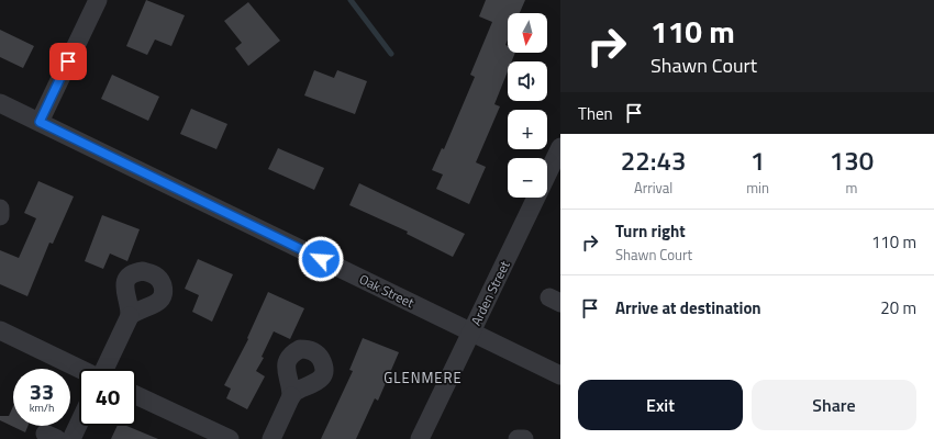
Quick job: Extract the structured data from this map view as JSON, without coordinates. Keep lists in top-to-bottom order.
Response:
{
  "streets": {
    "street": ["Oak Street", "Arden Street"]
  },
  "crossings": [
    ["Oak Street", "Arden Street"]
  ],
  "districts": ["GLENMERE"],
  "north": "bottom",
  "page": {
    "turn": ["110 m", "Shawn Court"],
    "map_buttons": ["+", "−"],
    "then": "Then",
    "eta": [
      "22:43",
      "Arrival",
      "1",
      "min",
      "130",
      "m"
    ],
    "list": [
      {
        "name": "Turn right",
        "note": "Shawn Court",
        "value": "110 m"
      },
      {
        "name": "Arrive at destination",
        "value": "20 m"
      }
    ],
    "speed": "33 km/h",
    "limit": "40",
    "buttons": ["Exit", "Share"]
  }
}
